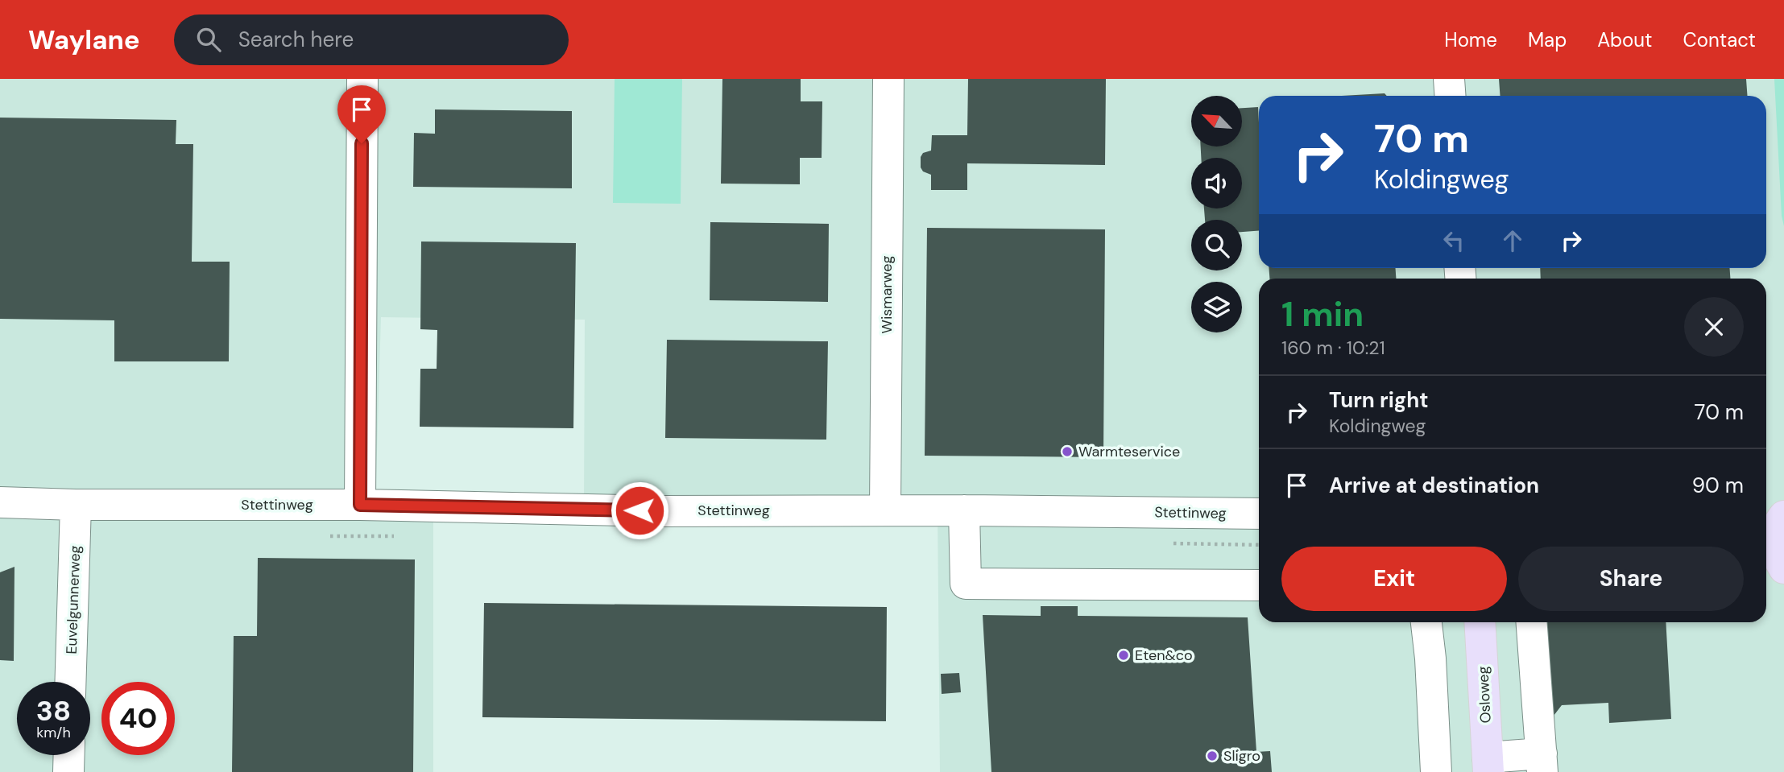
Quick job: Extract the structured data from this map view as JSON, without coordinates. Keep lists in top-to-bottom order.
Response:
{
  "streets": {
    "main road": ["Osloweg"],
    "street": ["Wismarweg", "Stettinweg", "Euvelgunnerweg"]
  },
  "crossings": [
    ["Wismarweg", "Stettinweg"],
    ["Stettinweg", "Euvelgunnerweg"]
  ],
  "places": ["Warmteservice", "Eten&co", "Sligro"],
  "north": "top left",
  "page": {
    "header": "Waylane",
    "search": "Search here",
    "nav": [
      "Home",
      "Map",
      "About",
      "Contact"
    ],
    "turn": ["70 m", "Koldingweg"],
    "heading": ["1 min", "160 m · 10:21"],
    "list": [
      {
        "name": "Turn right",
        "note": "Koldingweg",
        "value": "70 m"
      },
      {
        "name": "Arrive at destination",
        "value": "90 m"
      }
    ],
    "buttons": ["Exit", "Share"],
    "speed": "38 km/h",
    "limit": "40"
  }
}
